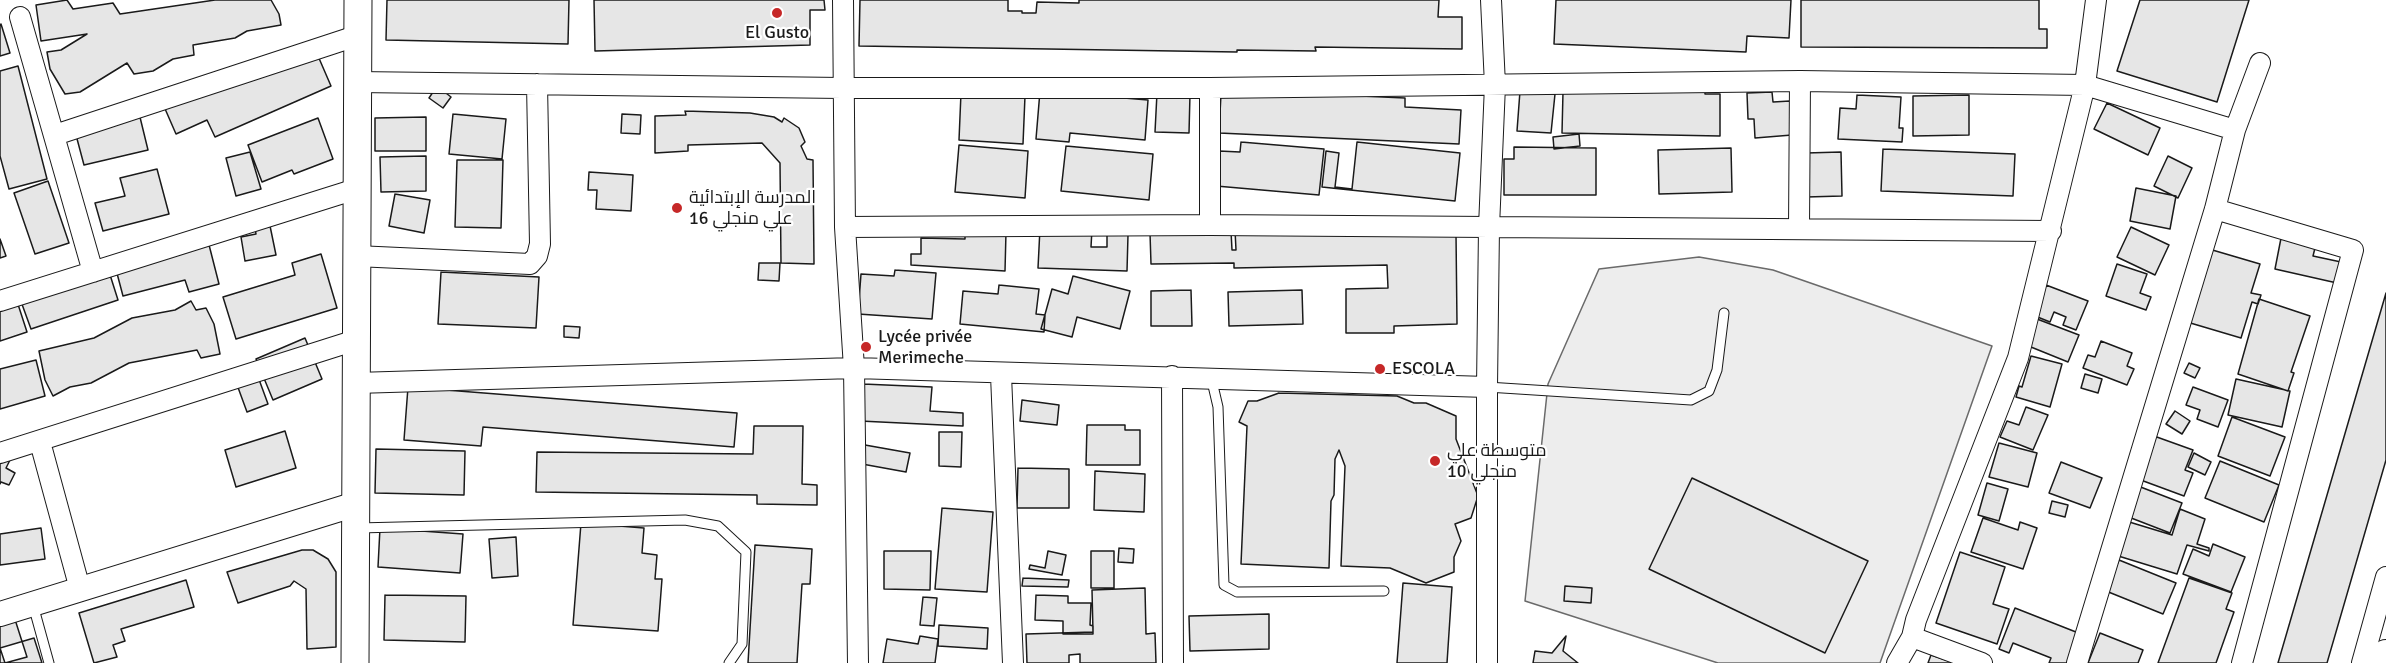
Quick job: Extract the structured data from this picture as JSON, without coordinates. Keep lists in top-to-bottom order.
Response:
{
  "places": [
    "El Gusto",
    "المدرسة الإبتدائية علي منجلي 16",
    "Lycée privée Merimeche",
    "ESCOLA",
    "متوسطة علي منجلي 10"
  ]
}
